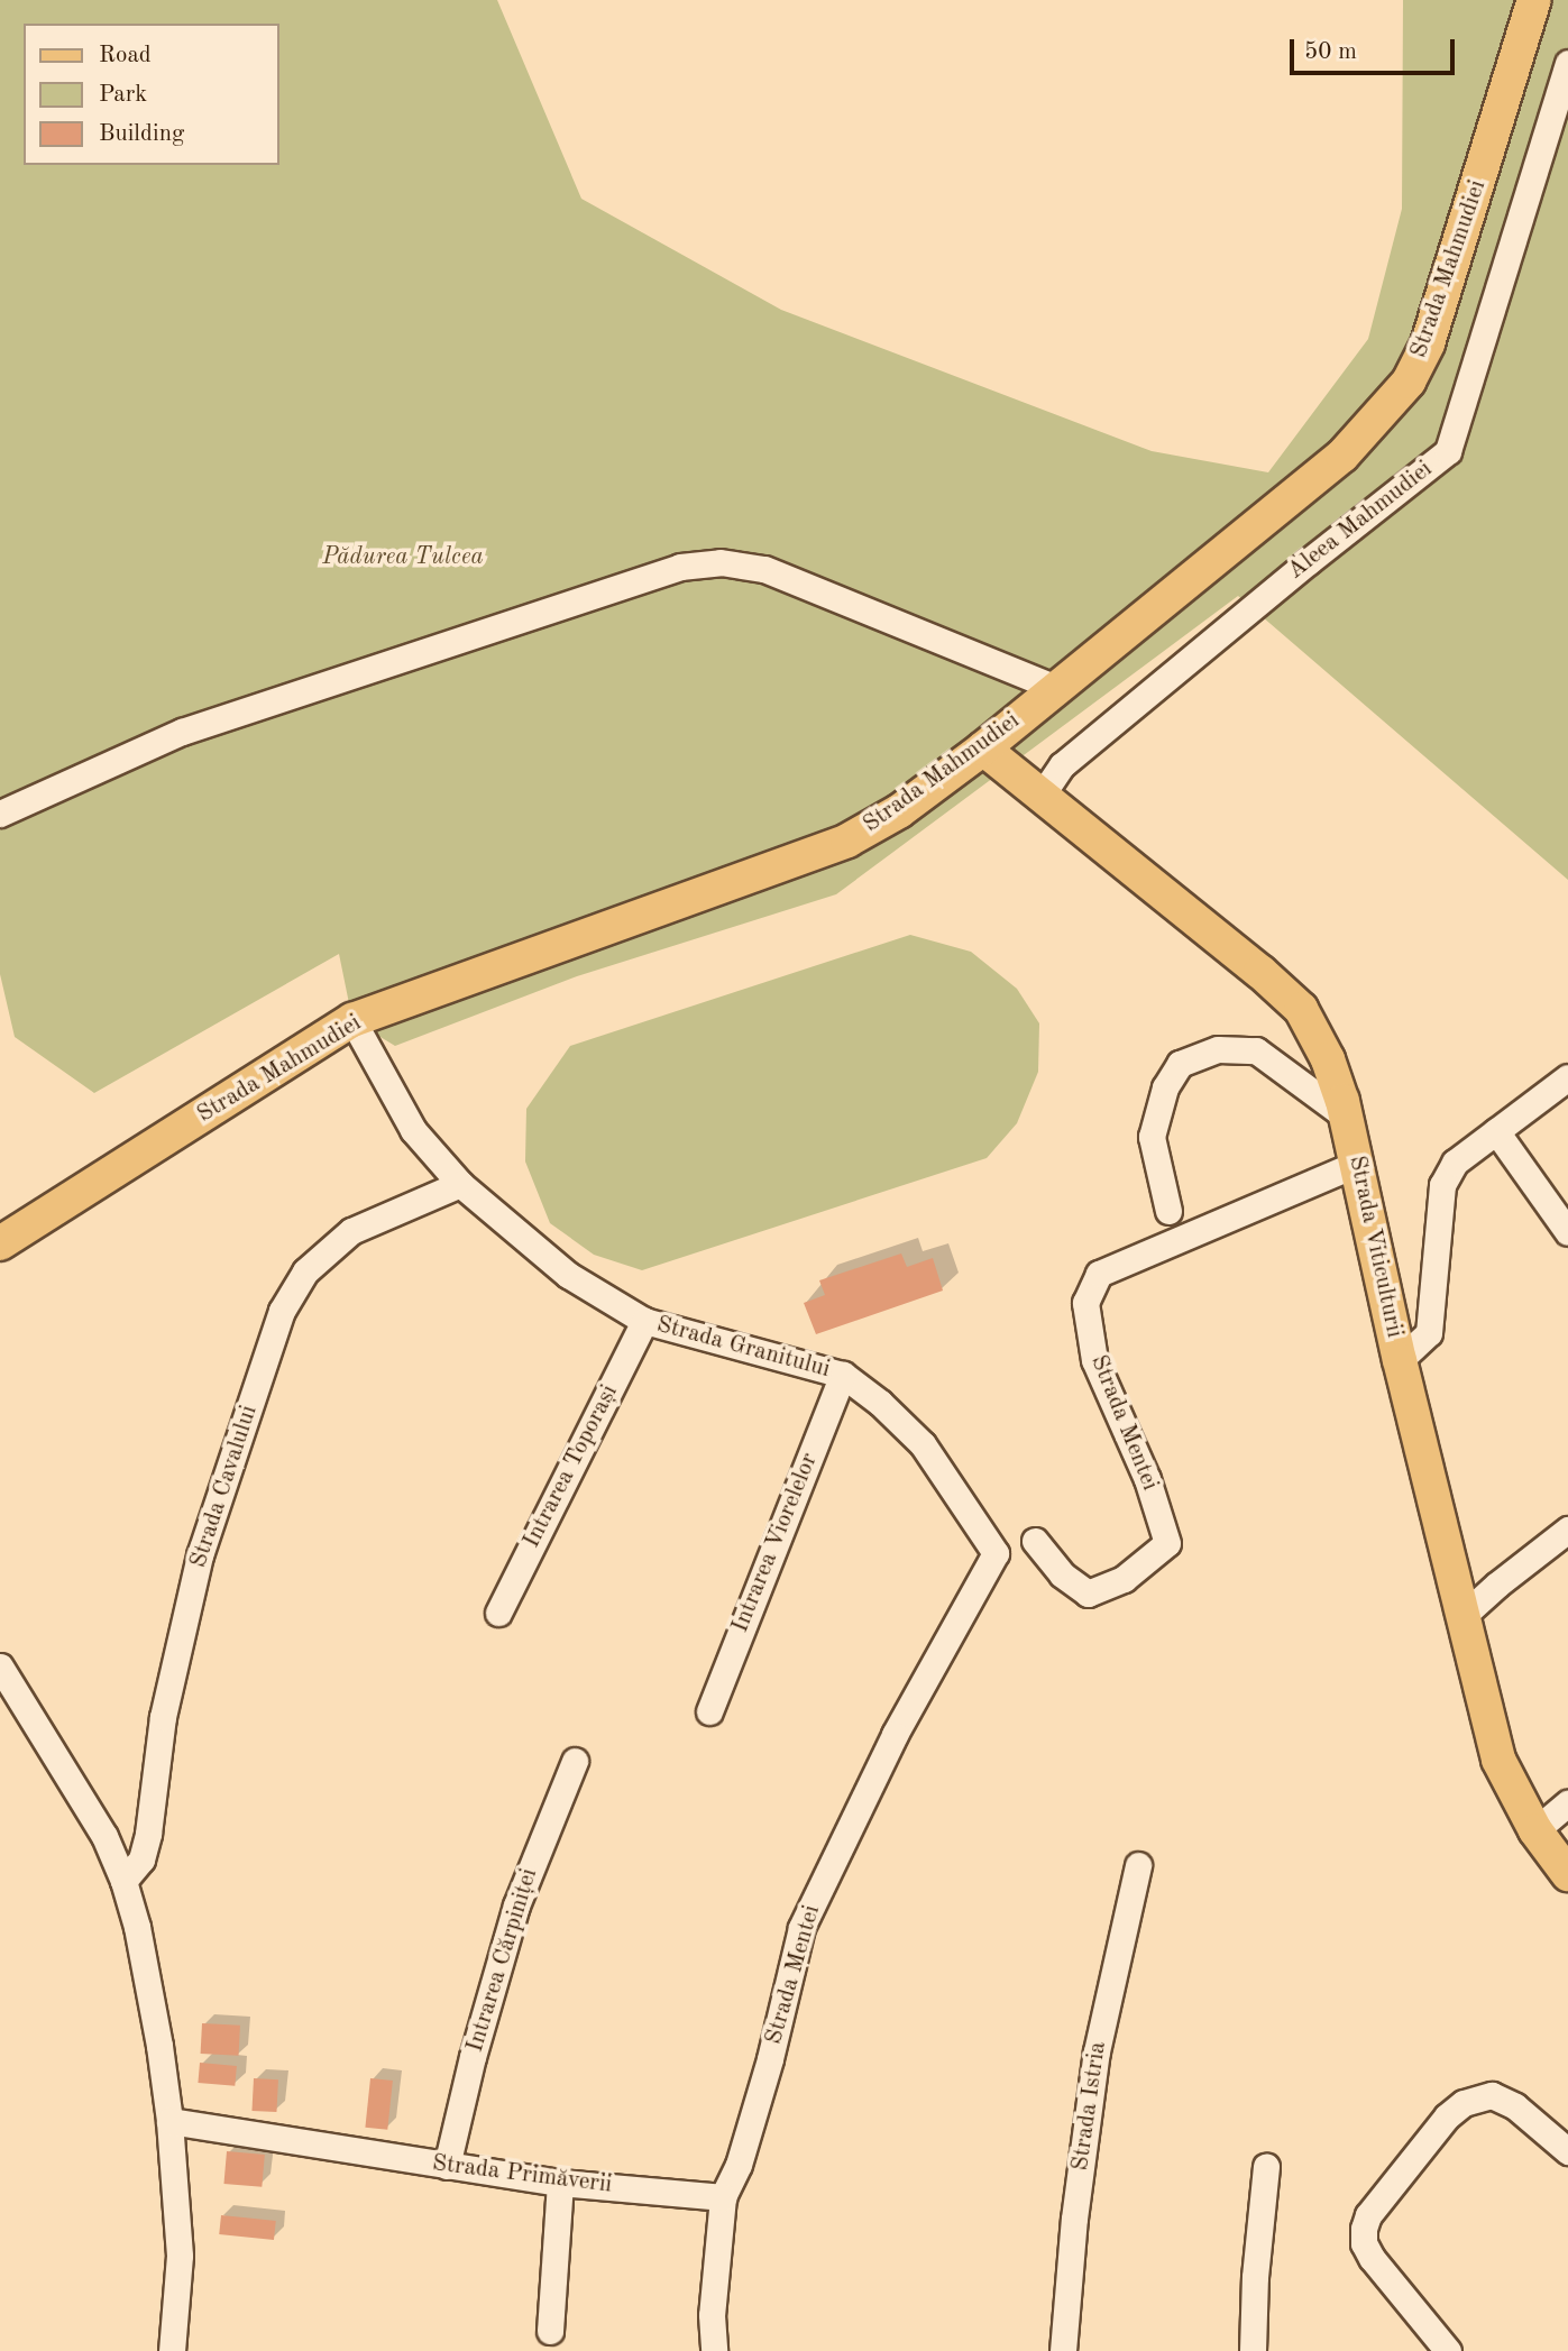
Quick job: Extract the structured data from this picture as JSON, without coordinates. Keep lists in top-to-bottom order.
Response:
{
  "streets": {
    "main road": ["Strada Mahmudiei", "Strada Viticulturii"],
    "street": [
      "Aleea Mahmudiei",
      "Strada Granitului",
      "Strada Mentei",
      "Intrarea Toporași",
      "Strada Cavalului",
      "Intrarea Viorelelor",
      "Intrarea Cărpiniței",
      "Strada Istria",
      "Strada Primăverii"
    ]
  },
  "crossings": [
    ["Strada Mahmudiei", "Strada Viticulturii"],
    ["Strada Mahmudiei", "Strada Granitului"],
    ["Aleea Mahmudiei", "Strada Viticulturii"],
    ["Strada Viticulturii", "Strada Mentei"],
    ["Strada Granitului", "Strada Mentei"],
    ["Strada Granitului", "Intrarea Toporași"],
    ["Strada Granitului", "Strada Cavalului"],
    ["Strada Granitului", "Intrarea Viorelelor"],
    ["Strada Mentei", "Strada Primăverii"],
    ["Intrarea Cărpiniței", "Strada Primăverii"]
  ],
  "parks": ["Pădurea Tulcea"],
  "legend": ["Road", "Park", "Building"],
  "scale_bar": "50 m"
}
